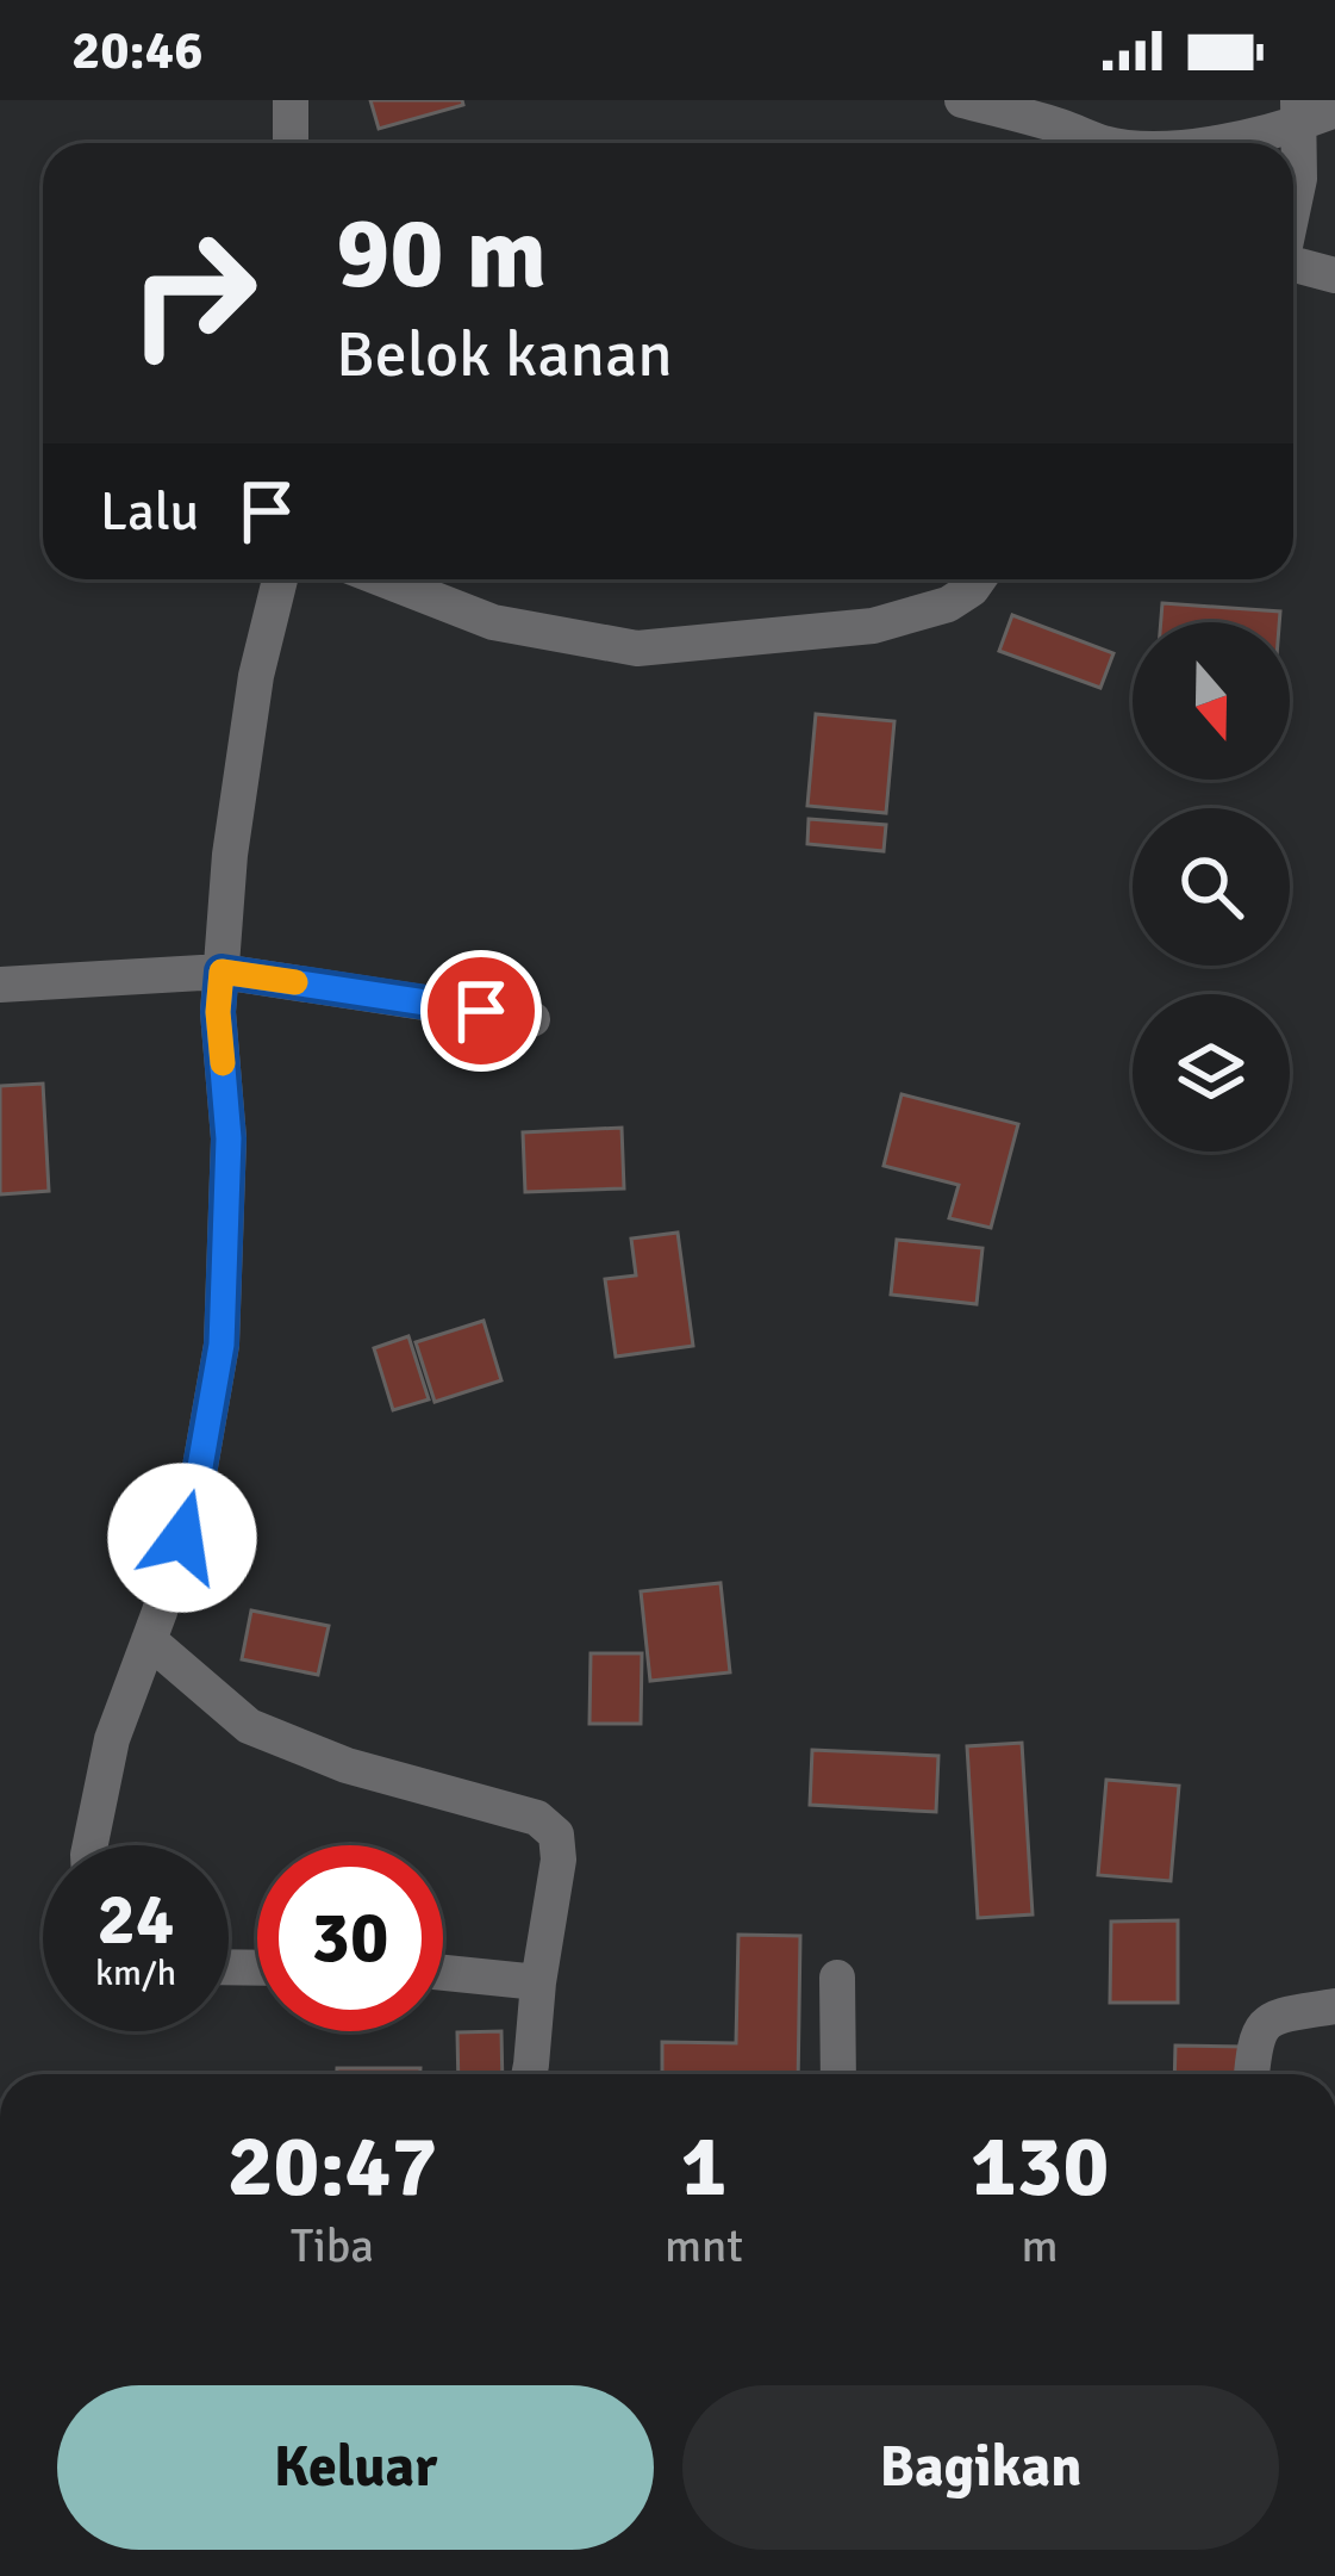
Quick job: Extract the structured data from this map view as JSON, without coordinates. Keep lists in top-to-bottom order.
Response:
{
  "north": "bottom",
  "page": {
    "status": "20:46",
    "turn": ["90 m", "Belok kanan"],
    "then": "Lalu",
    "speed": "24 km/h",
    "limit": "30",
    "eta": [
      "20:47",
      "Tiba",
      "1",
      "mnt",
      "130",
      "m"
    ],
    "buttons": ["Keluar", "Bagikan"]
  }
}
